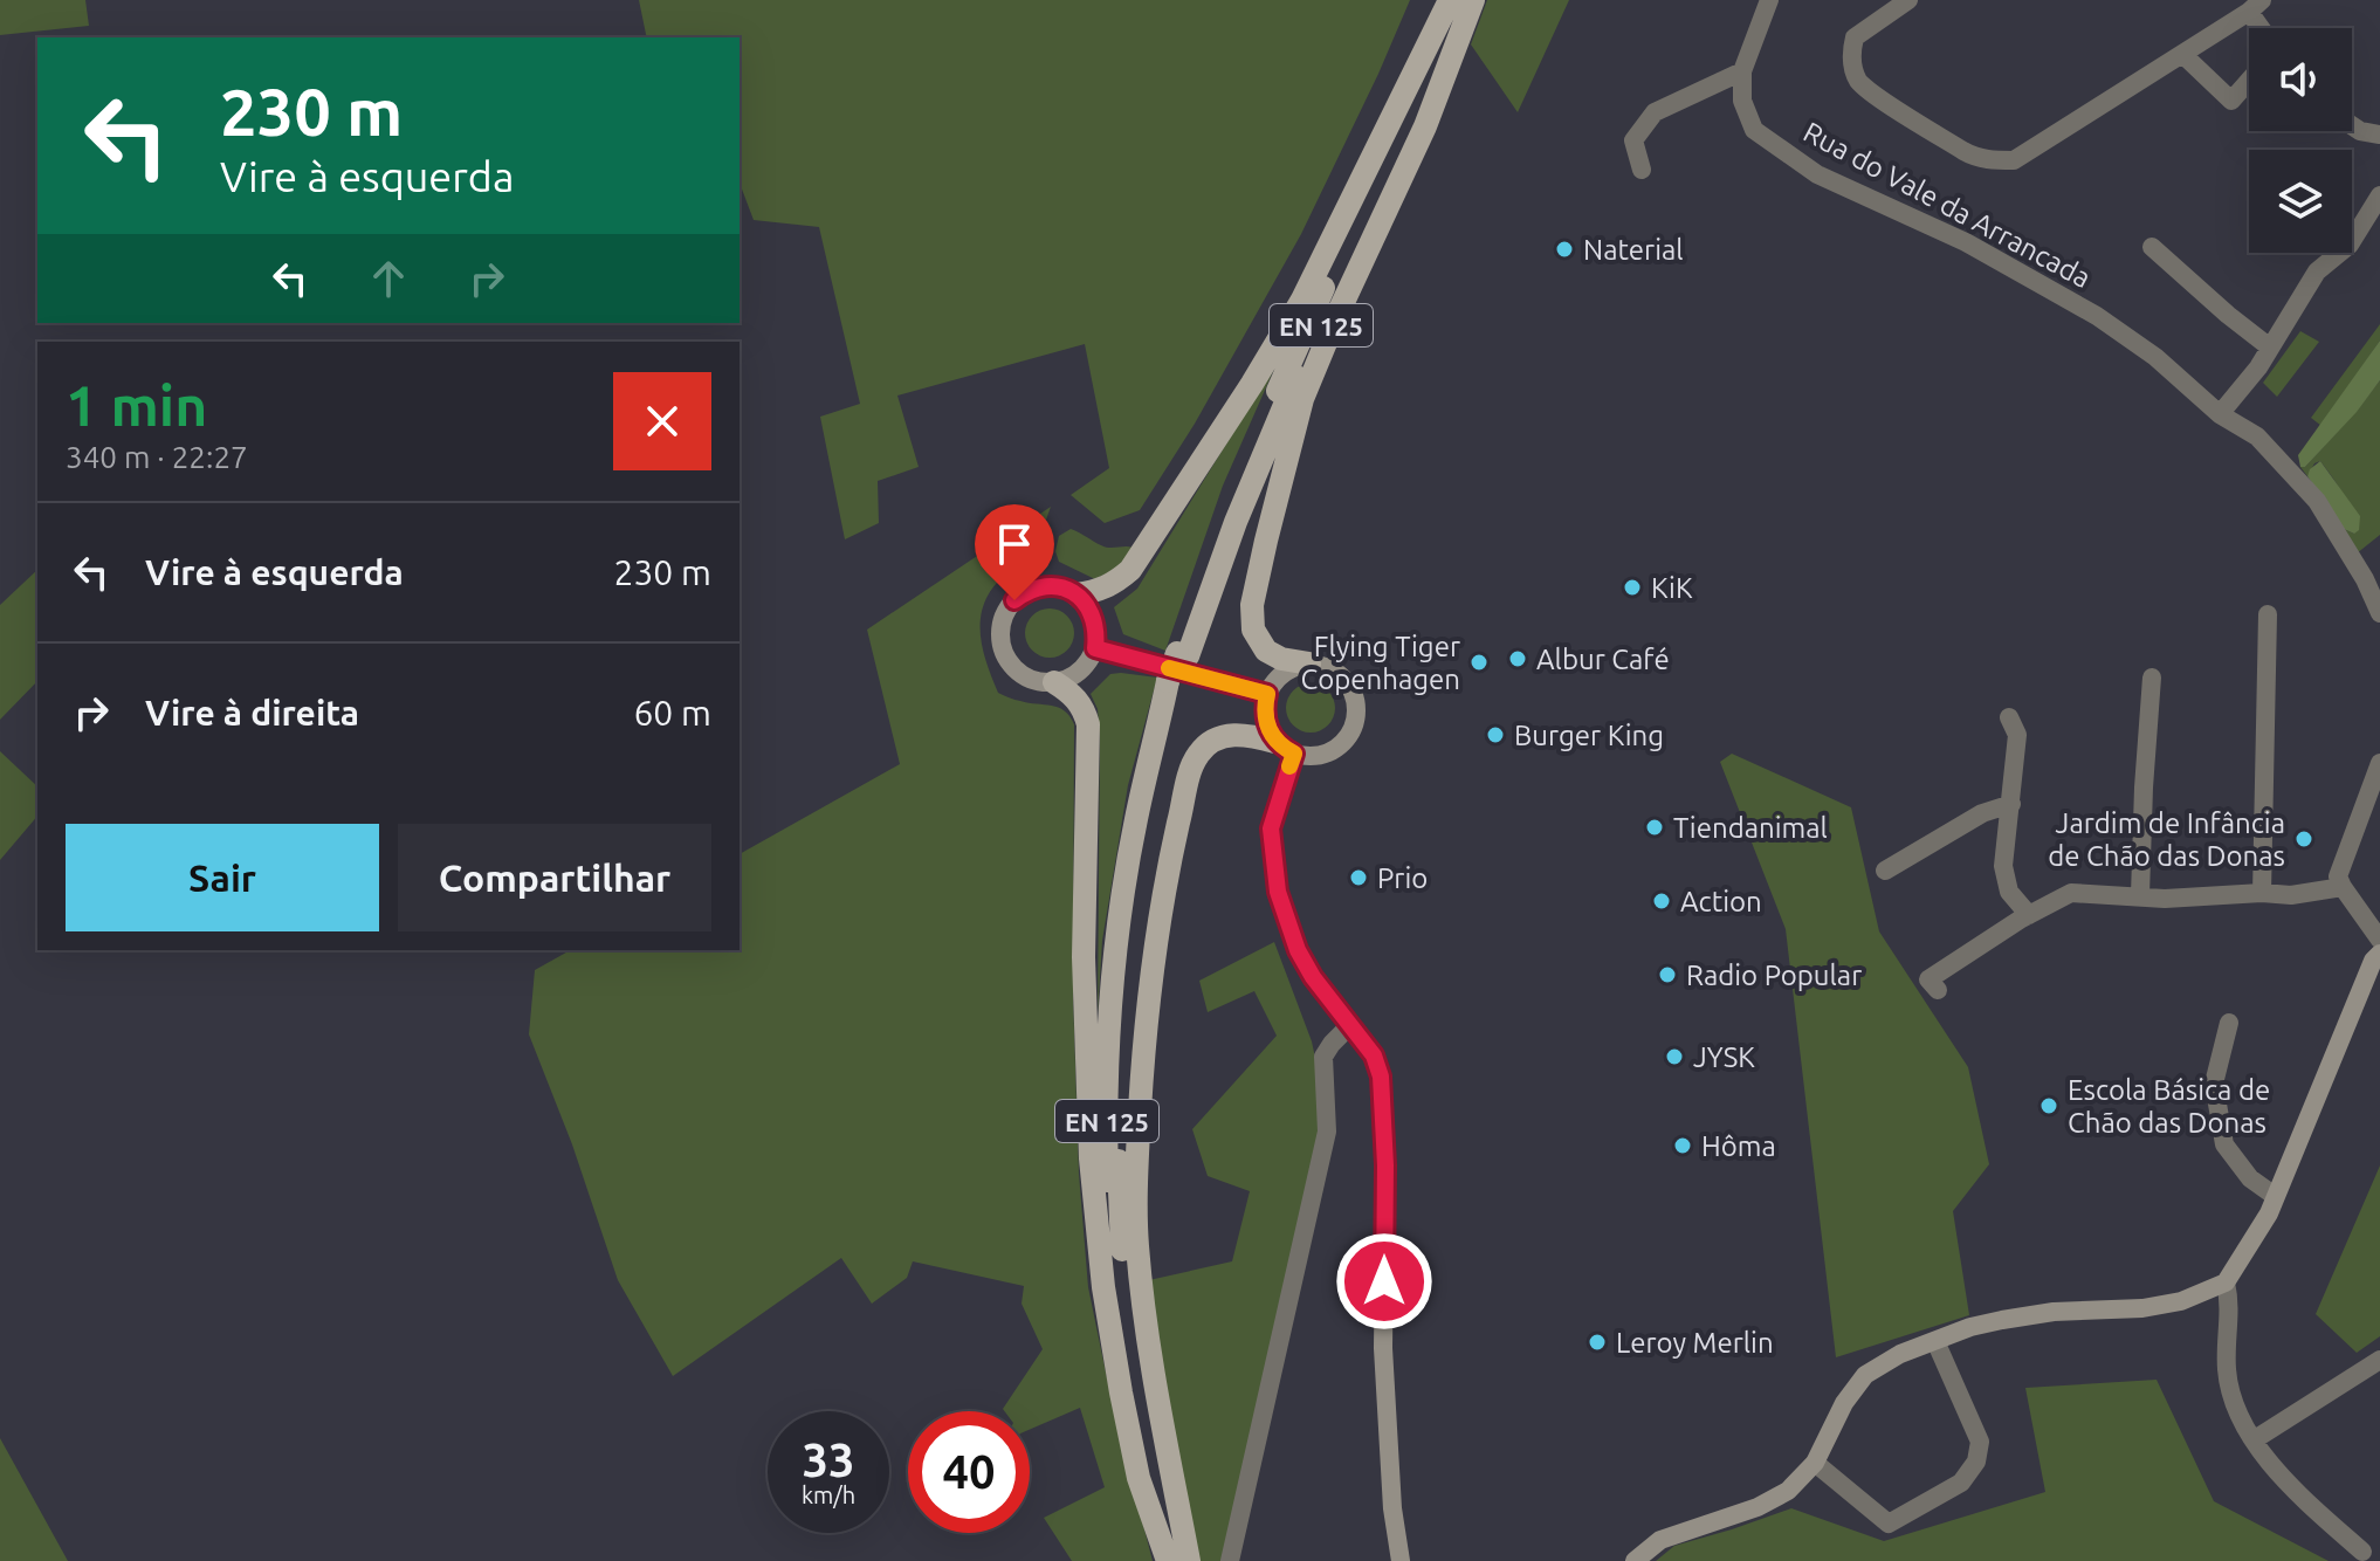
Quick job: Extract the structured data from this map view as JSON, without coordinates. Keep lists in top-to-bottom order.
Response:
{
  "streets": {
    "main road": ["EN 125"],
    "street": ["Rua do Vale da Arrancada"]
  },
  "places": [
    "Naterial",
    "KiK",
    "Albur Café",
    "Flying Tiger Copenhagen",
    "Burger King",
    "Tiendanimal",
    "Jardim de Infância de Chão das Donas",
    "Prio",
    "Action",
    "Radio Popular",
    "JYSK",
    "Escola Básica de Chão das Donas",
    "Hôma",
    "Leroy Merlin"
  ],
  "page": {
    "turn": ["230 m", "Vire à esquerda"],
    "heading": ["1 min", "340 m · 22:27"],
    "list": [
      {
        "name": "Vire à esquerda",
        "value": "230 m"
      },
      {
        "name": "Vire à direita",
        "value": "60 m"
      }
    ],
    "buttons": ["Sair", "Compartilhar"],
    "speed": "33 km/h",
    "limit": "40"
  }
}
